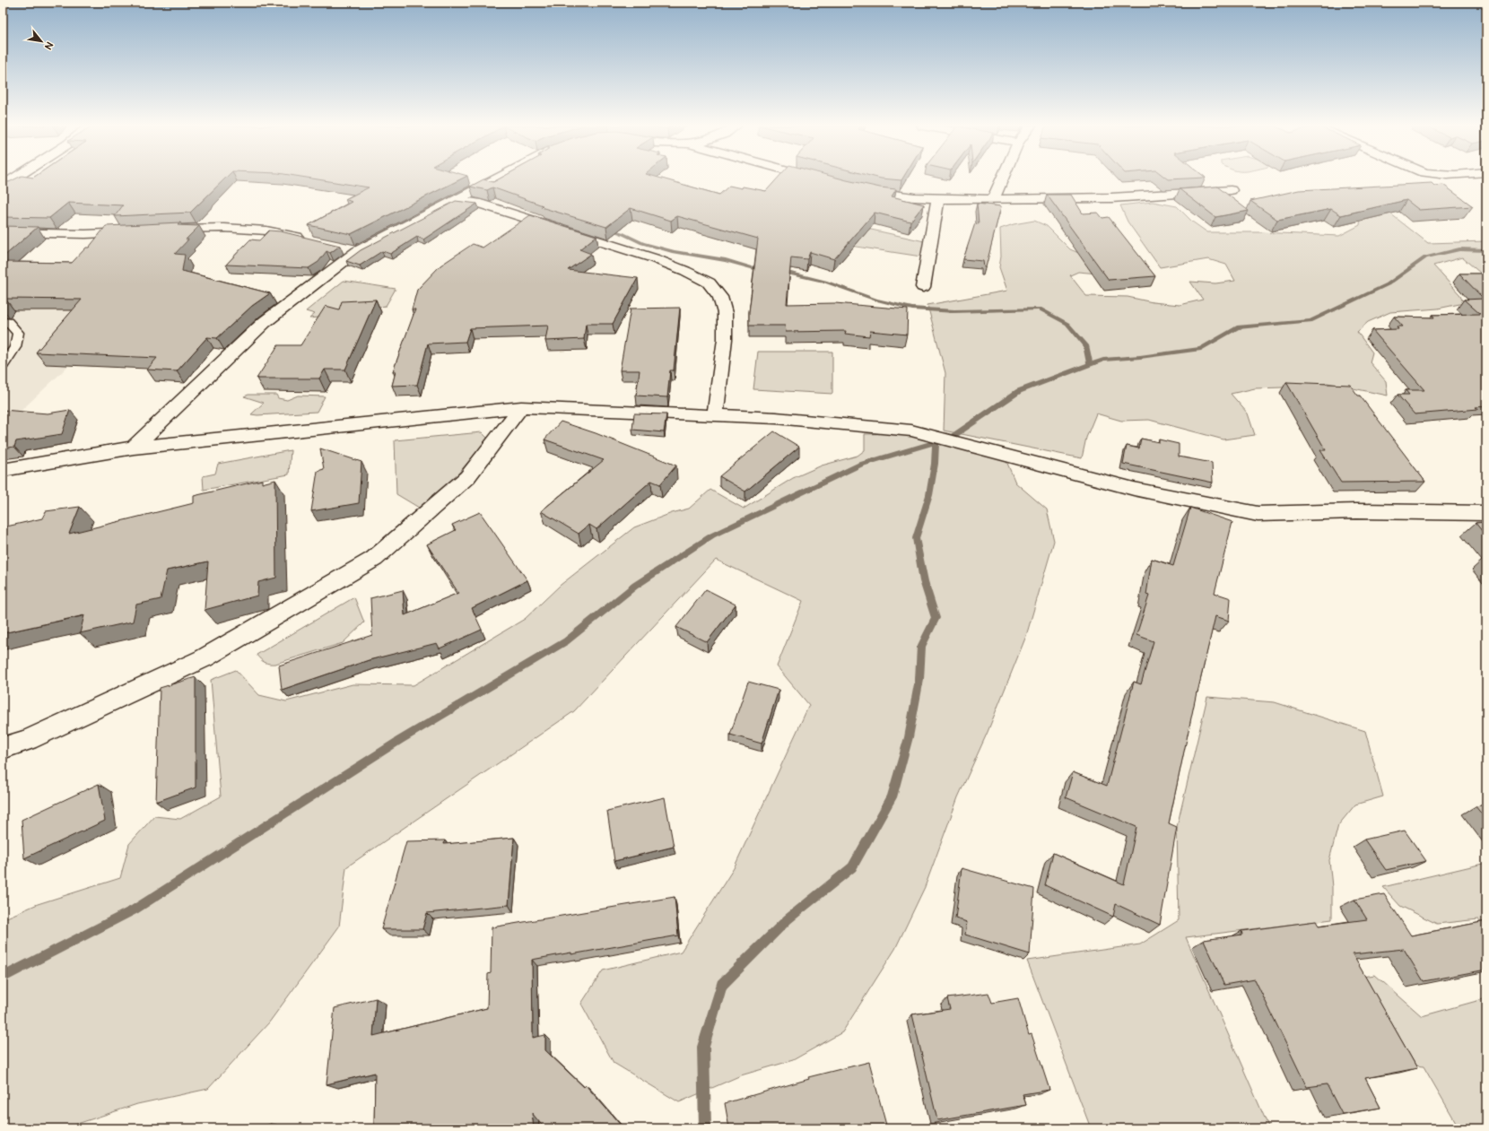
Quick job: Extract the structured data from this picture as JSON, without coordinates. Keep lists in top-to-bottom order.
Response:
{
  "north": "bottom right"
}
